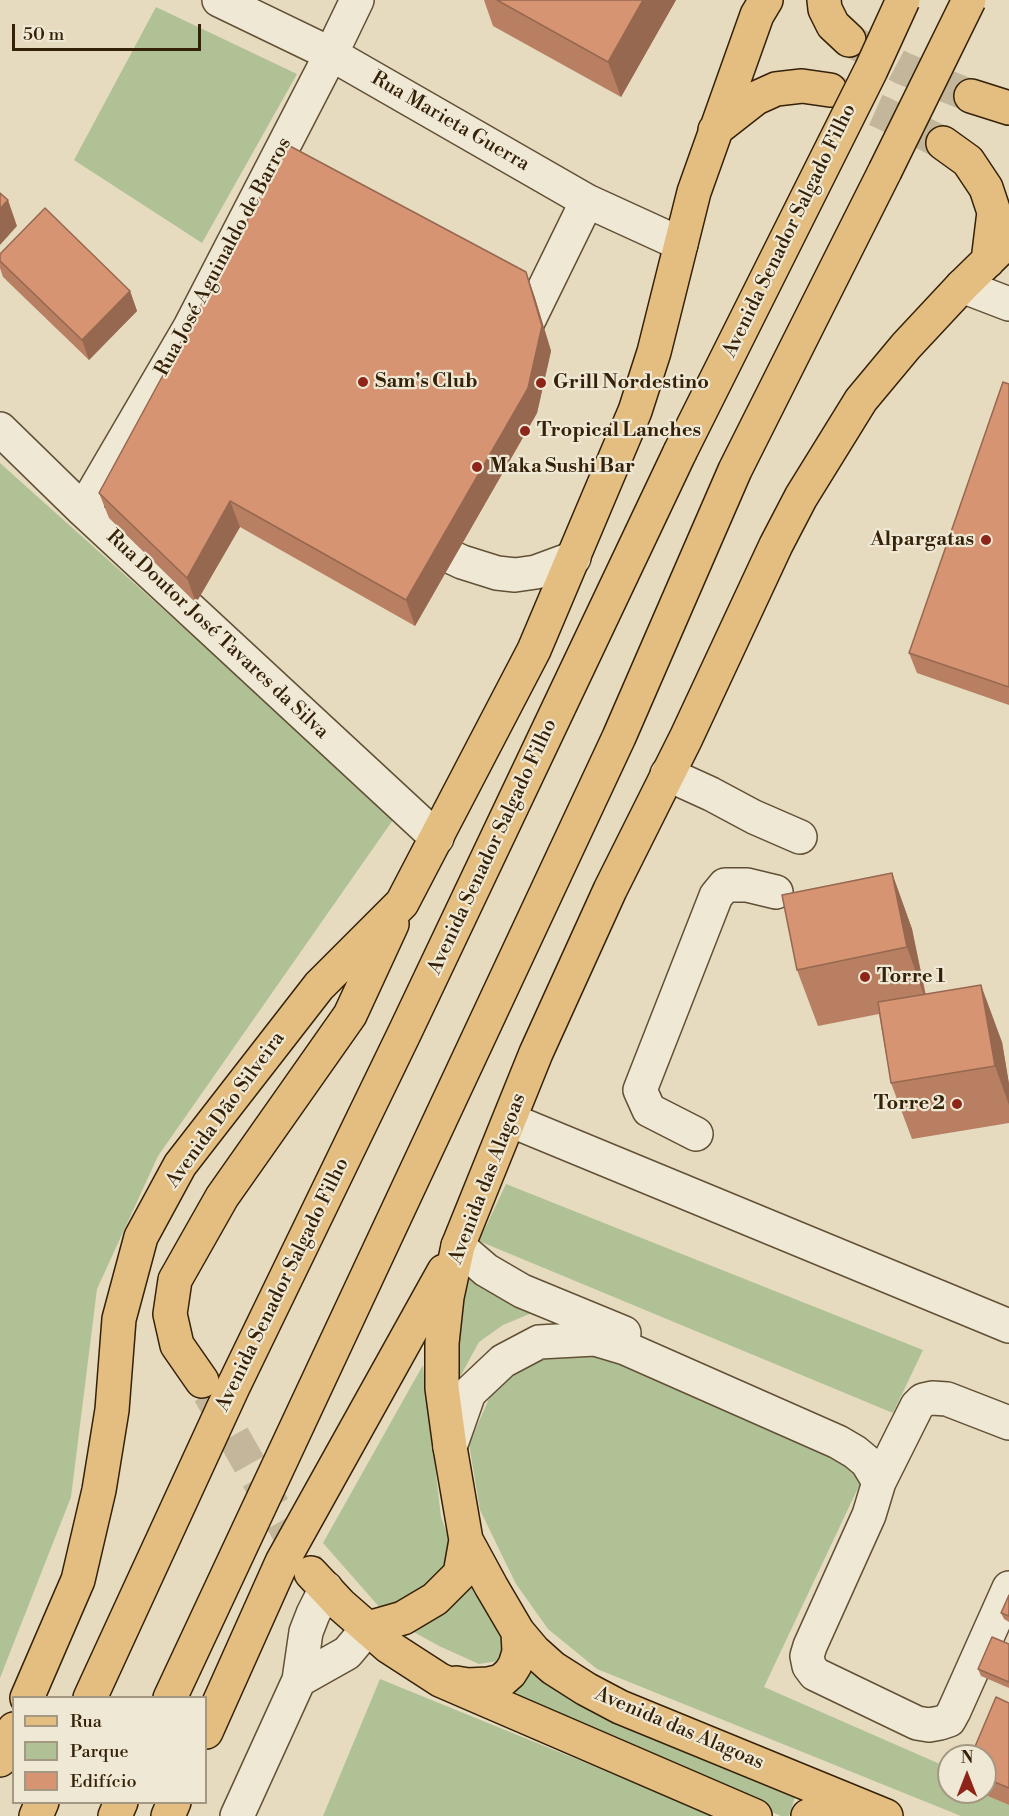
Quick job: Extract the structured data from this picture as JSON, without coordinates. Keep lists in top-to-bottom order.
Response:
{
  "streets": {
    "main road": ["Avenida Senador Salgado Filho", "Avenida Dão Silveira", "Avenida das Alagoas"],
    "street": ["Rua Marieta Guerra", "Rua José Aguinaldo de Barros", "Rua Doutor José Tavares da Silva"]
  },
  "crossings": [
    ["Rua Marieta Guerra", "Rua José Aguinaldo de Barros"],
    ["Rua José Aguinaldo de Barros", "Rua Doutor José Tavares da Silva"],
    ["Rua Doutor José Tavares da Silva", "Avenida Dão Silveira"]
  ],
  "places": [
    "Sam's Club",
    "Grill Nordestino",
    "Tropical Lanches",
    "Maka Sushi Bar",
    "Alpargatas",
    "Torre 1",
    "Torre 2"
  ],
  "legend": ["Rua", "Parque", "Edifício"],
  "scale_bar": "50 m",
  "north": "top"
}
